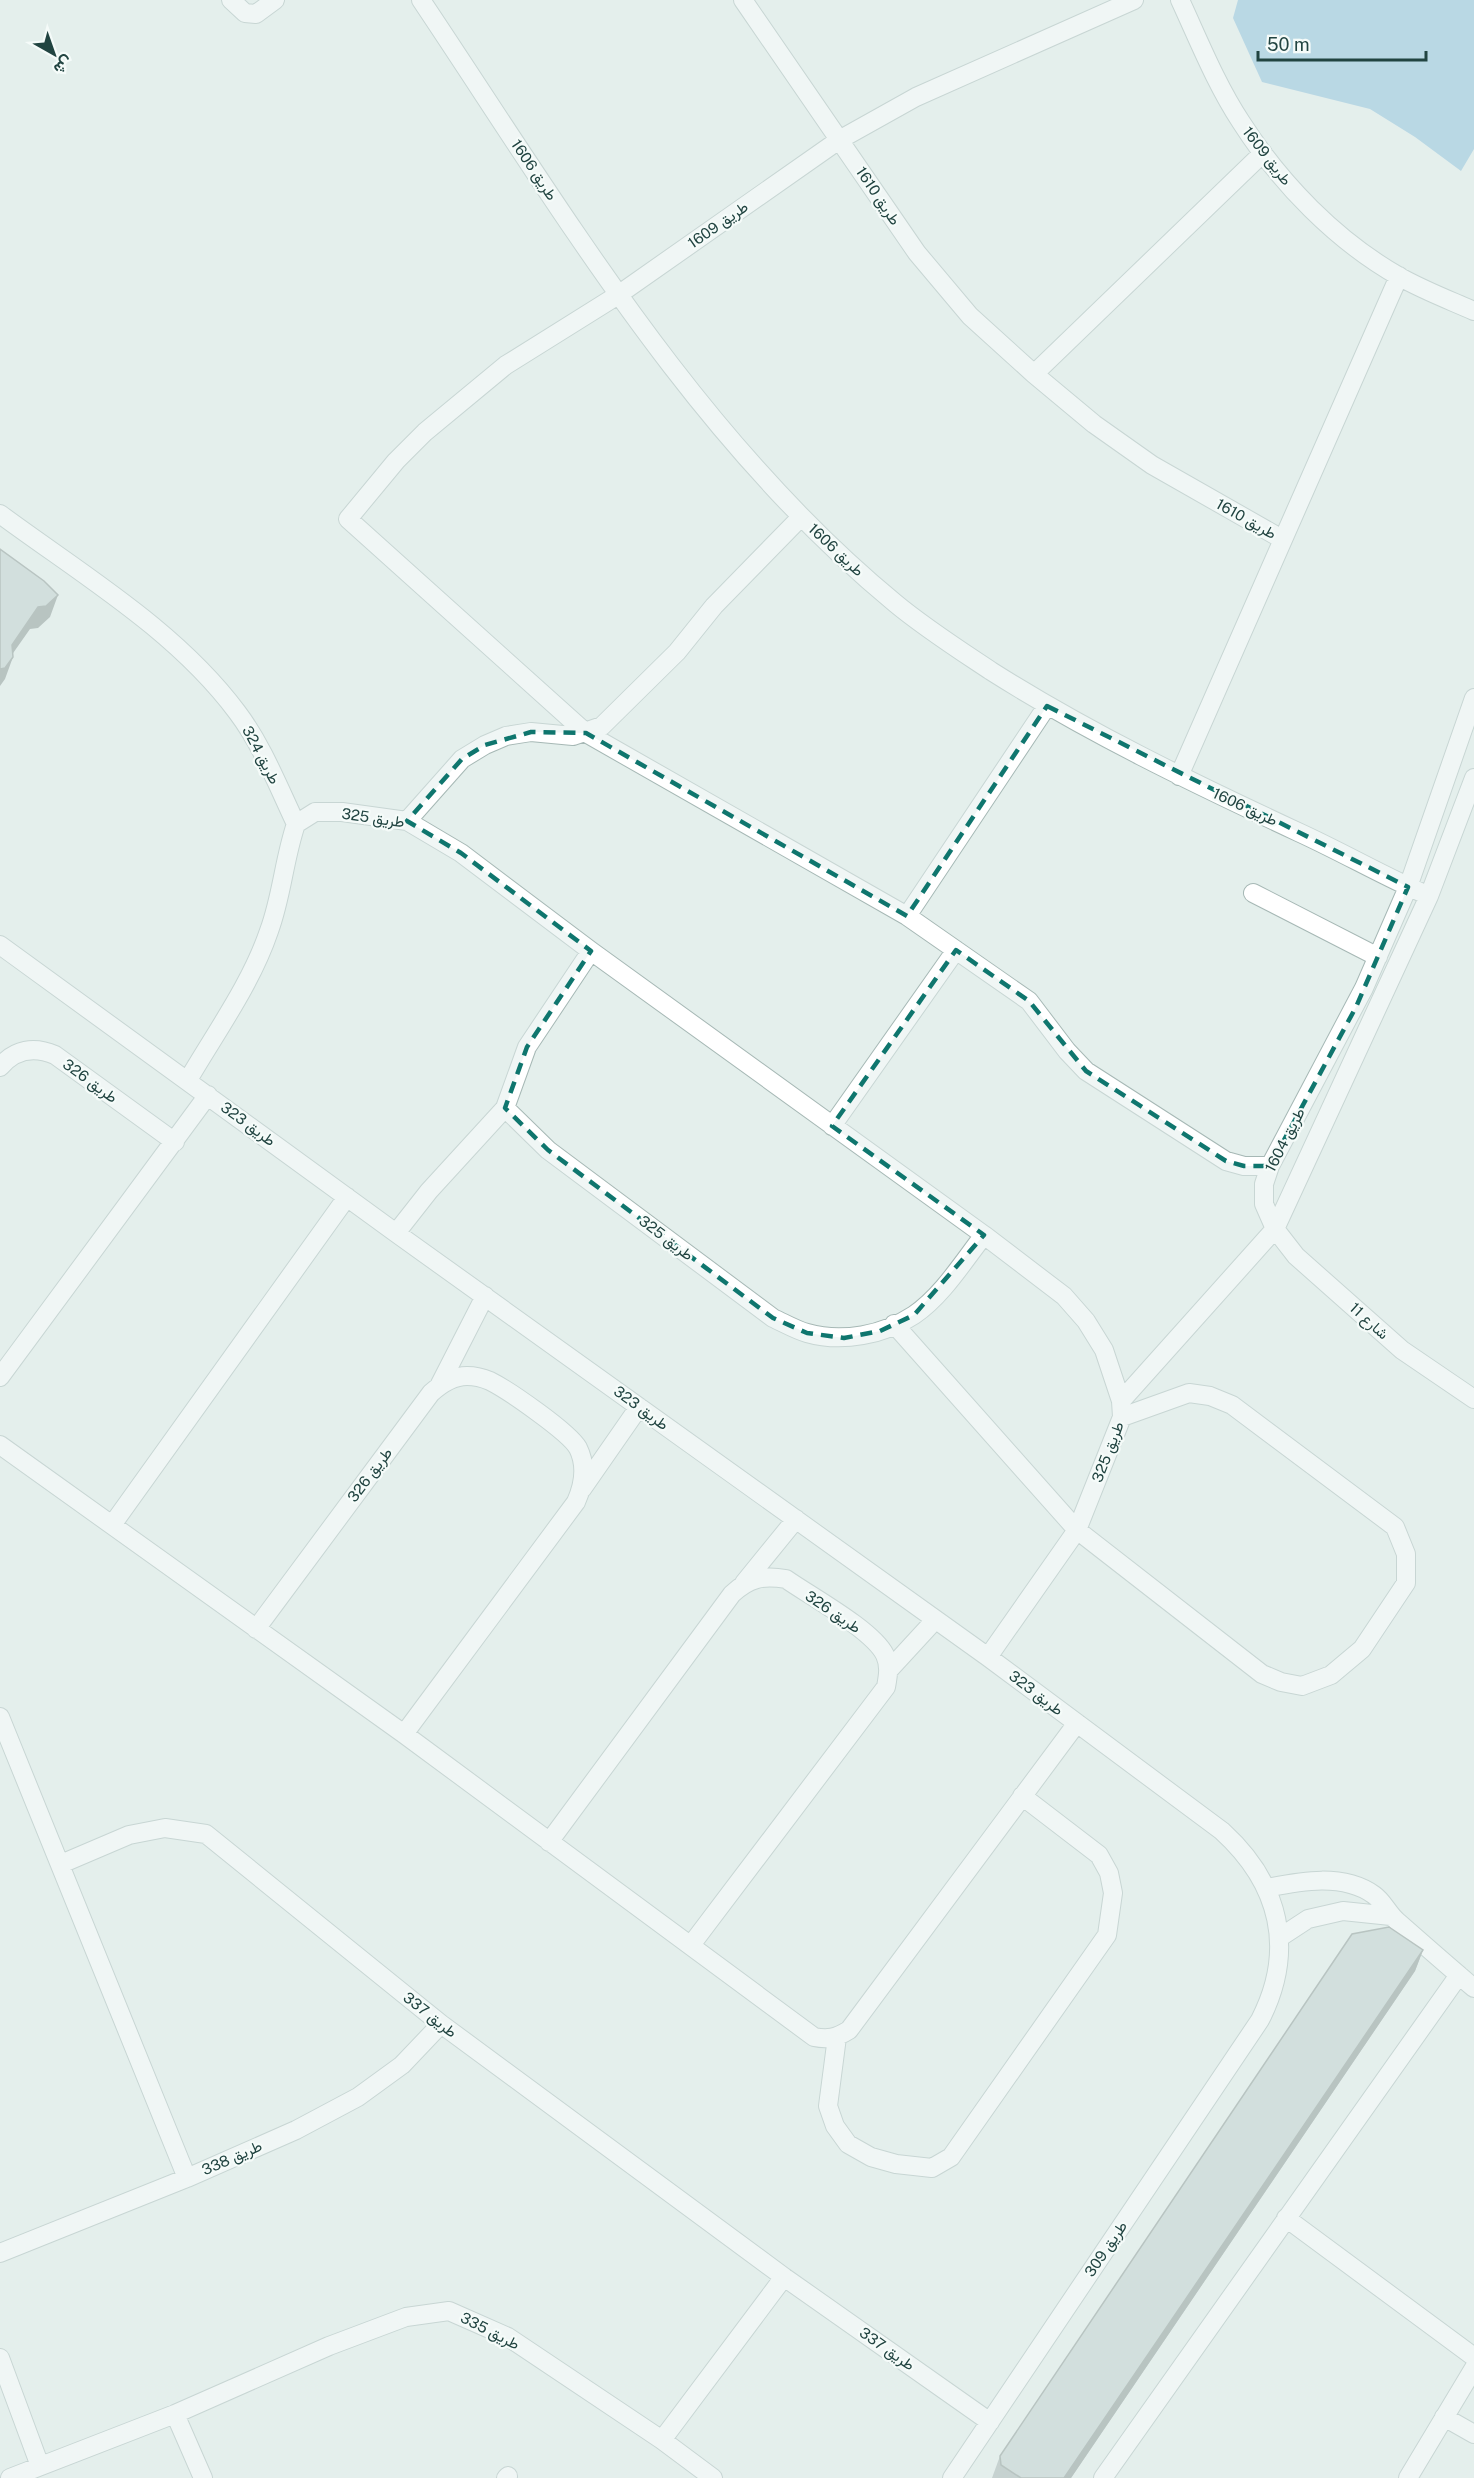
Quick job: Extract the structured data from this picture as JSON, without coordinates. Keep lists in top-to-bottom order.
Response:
{
  "streets": {
    "street": [
      "طريق 1609",
      "طريق 1606",
      "طريق 1610",
      "طريق 324",
      "طريق 325",
      "طريق 326",
      "طريق 323",
      "طريق 1604",
      "شارع 11",
      "طريق 337",
      "طريق 338",
      "طريق 309",
      "طريق 335"
    ]
  },
  "crossings": [
    ["طريق 1609", "طريق 1606"],
    ["طريق 1609", "طريق 1610"],
    ["طريق 1606", "طريق 1610"],
    ["طريق 1606", "طريق 1604"],
    ["طريق 324", "طريق 325"],
    ["طريق 325", "طريق 323"],
    ["طريق 326", "طريق 323"],
    ["طريق 323", "طريق 309"],
    ["طريق 1604", "شارع 11"],
    ["طريق 337", "طريق 338"],
    ["طريق 337", "طريق 309"]
  ],
  "scale_bar": "50 m",
  "north": "bottom right"
}
